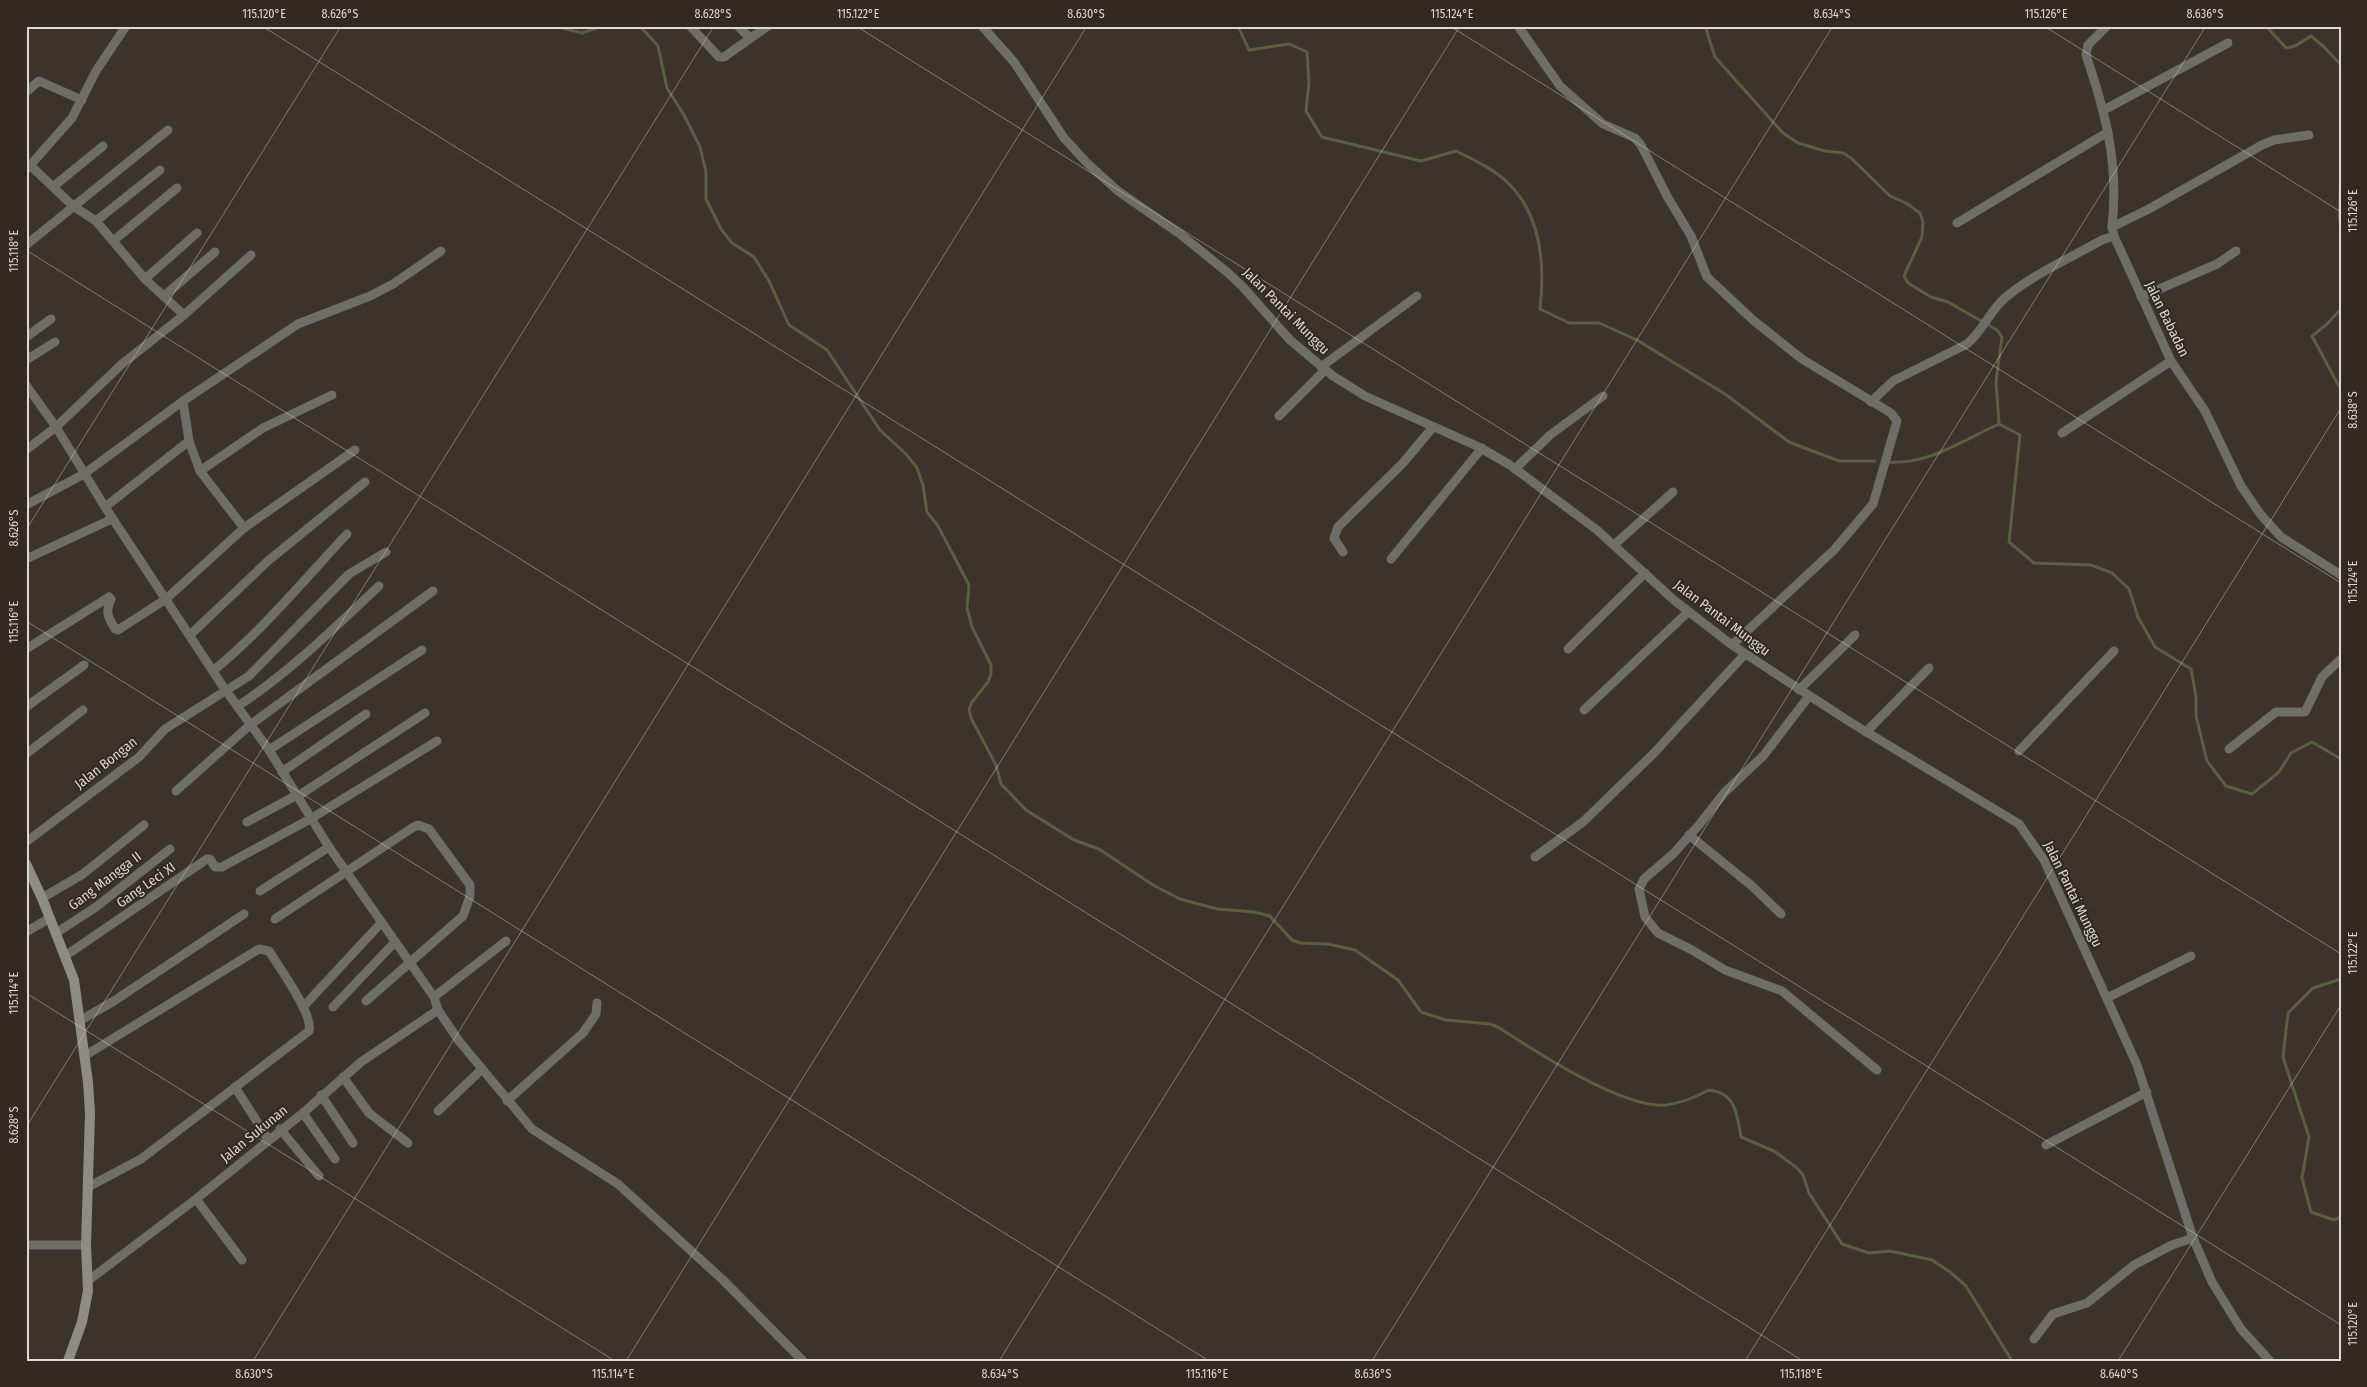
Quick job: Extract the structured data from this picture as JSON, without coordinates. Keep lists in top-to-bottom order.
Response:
{
  "streets": {
    "street": [
      "Jalan Pantai Munggu",
      "Jalan Babadan",
      "Jalan Bongan",
      "Gang Mangga II",
      "Gang Leci XI",
      "Jalan Sukunan"
    ]
  },
  "coordinates": [
    "115.120°E",
    "8.626°S",
    "8.628°S",
    "115.122°E",
    "8.630°S",
    "115.124°E",
    "8.634°S",
    "115.126°E",
    "8.636°S",
    "115.118°E",
    "8.638°S",
    "115.116°E",
    "115.114°E",
    "8.640°S"
  ]
}
